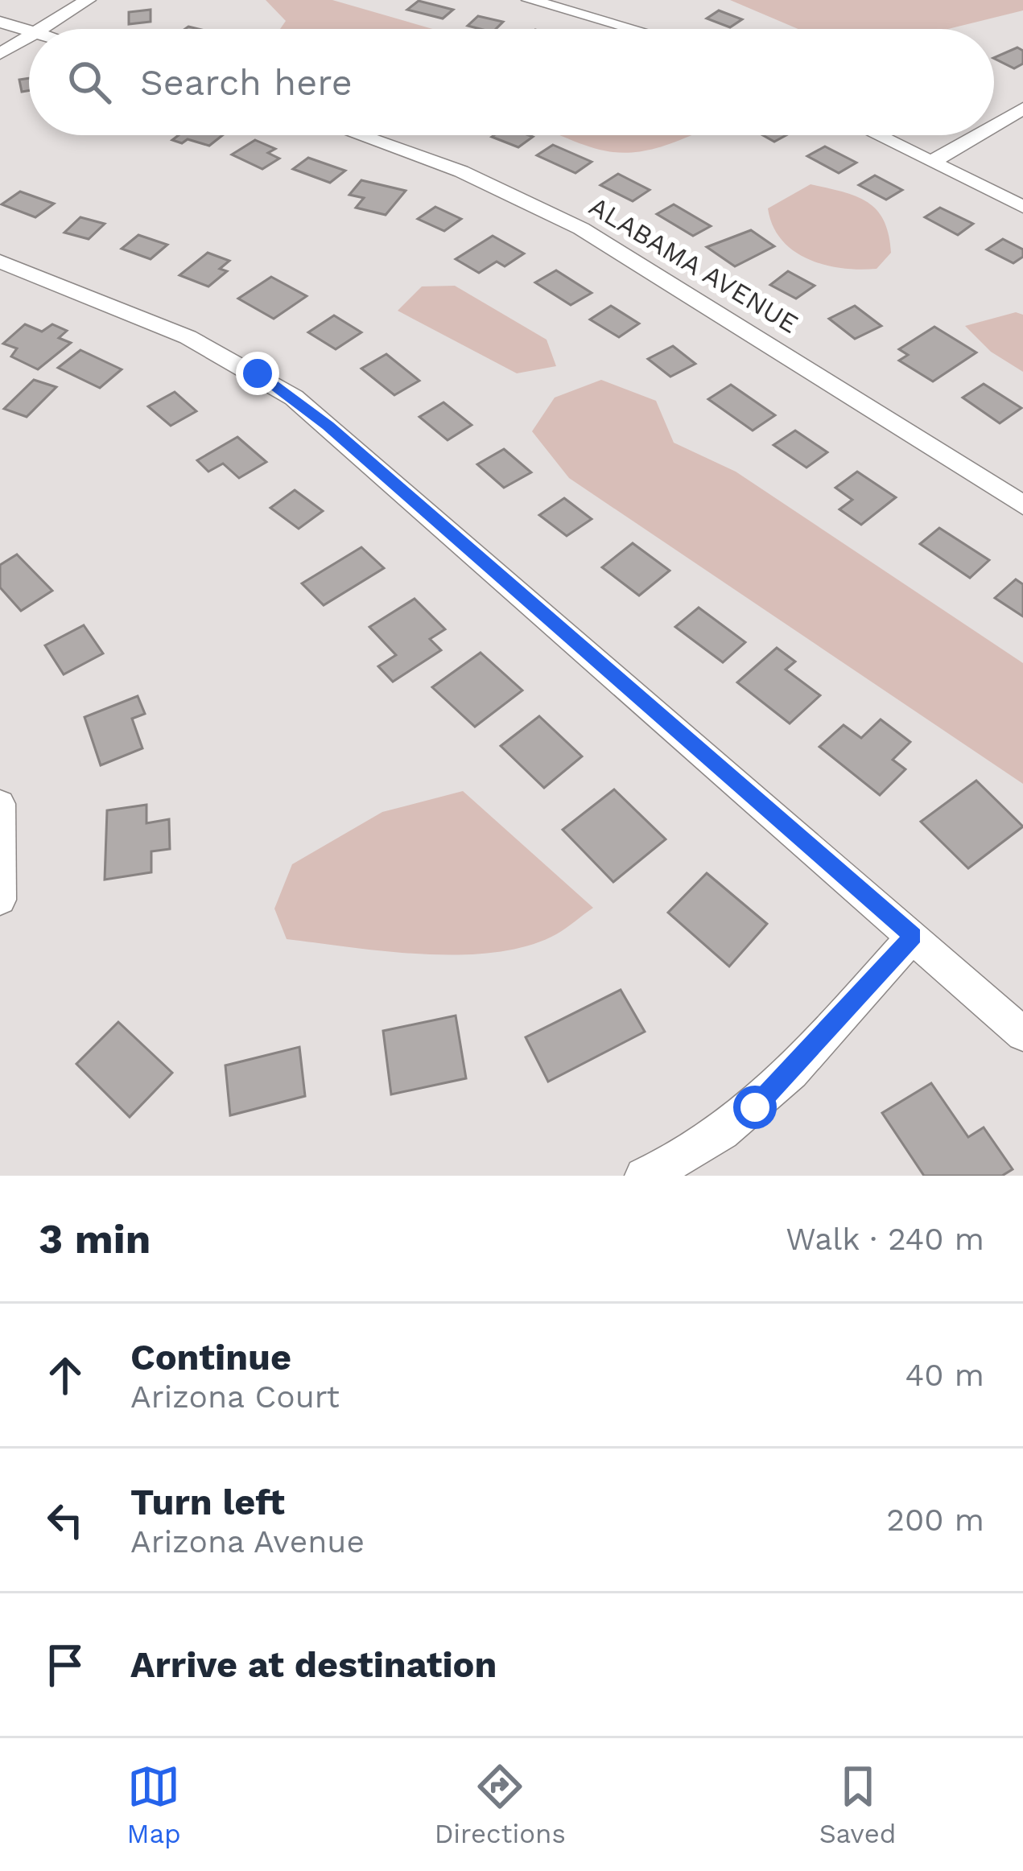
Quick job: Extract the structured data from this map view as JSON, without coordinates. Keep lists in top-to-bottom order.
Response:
{
  "streets": {
    "street": ["ALABAMA AVENUE"]
  },
  "page": {
    "search": "Search here",
    "heading": ["3 min", "Walk · 240 m"],
    "list": [
      ["Continue", "Arizona Court", "40 m"],
      ["Turn left", "Arizona Avenue", "200 m"],
      "Arrive at destination"
    ],
    "nav": ["Map", "Directions", "Saved"]
  }
}
